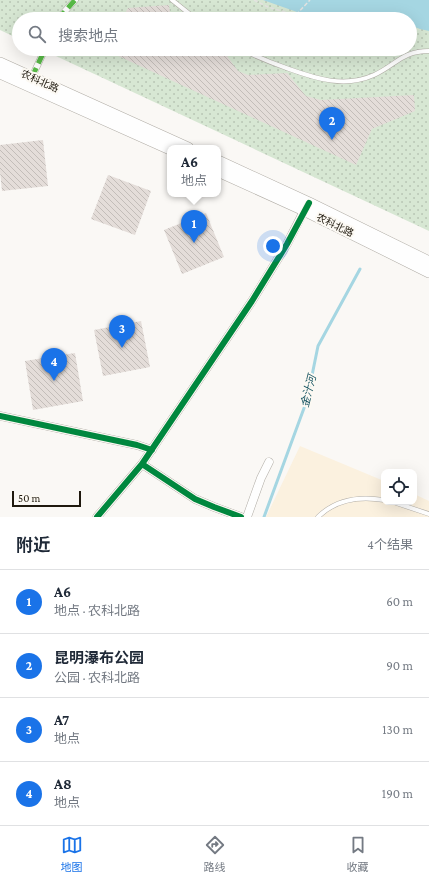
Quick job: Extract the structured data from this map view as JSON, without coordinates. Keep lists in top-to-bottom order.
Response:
{
  "streets": {
    "main road": ["农科北路"]
  },
  "water": ["金汁河"],
  "scale_bar": "50 m",
  "page": {
    "search": "搜索地点",
    "pins": [
      "2",
      "1",
      "3",
      "4"
    ],
    "popup": ["A6", "地点"],
    "scale": "50 m",
    "heading": ["附近", "4个结果"],
    "list": [
      {
        "mark": "1",
        "name": "A6",
        "note": "地点 · 农科北路",
        "value": "60 m"
      },
      {
        "mark": "2",
        "name": "昆明瀑布公园",
        "note": "公园 · 农科北路",
        "value": "90 m"
      },
      {
        "mark": "3",
        "name": "A7",
        "note": "地点",
        "value": "130 m"
      },
      {
        "mark": "4",
        "name": "A8",
        "note": "地点",
        "value": "190 m"
      }
    ],
    "nav": ["地图", "路线", "收藏"]
  }
}
